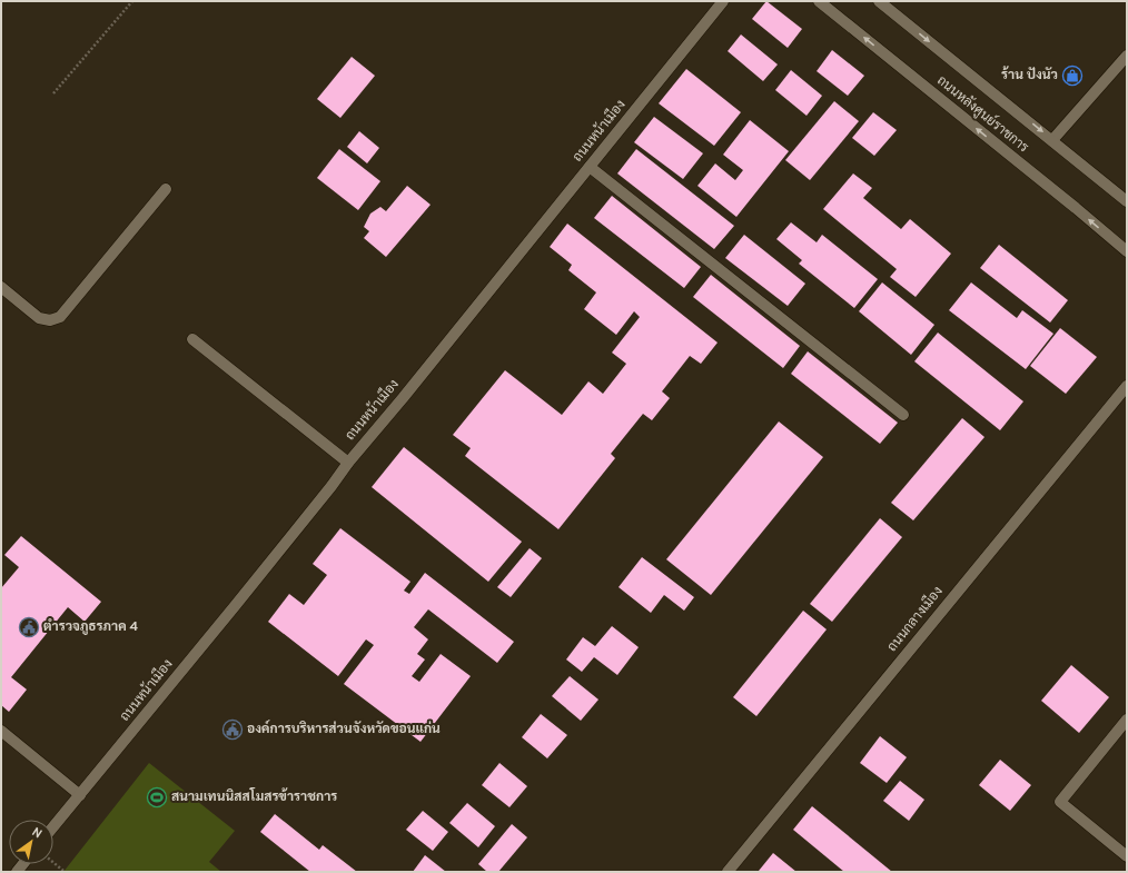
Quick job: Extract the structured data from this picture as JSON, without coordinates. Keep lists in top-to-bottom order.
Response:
{
  "streets": {
    "street": ["ถนนหลังศูนย์ราชการ", "ถนนหน้าเมือง", "ถนนกลางเมือง"]
  },
  "places": {
    "shop": ["ร้าน ปังนัว"],
    "public building": ["ตำรวจภูธรภาค 4", "องค์การบริหารส่วนจังหวัดขอนแก่น"],
    "sports": ["สนามเทนนิสสโมสรข้าราชการ"]
  },
  "north": "top right"
}
